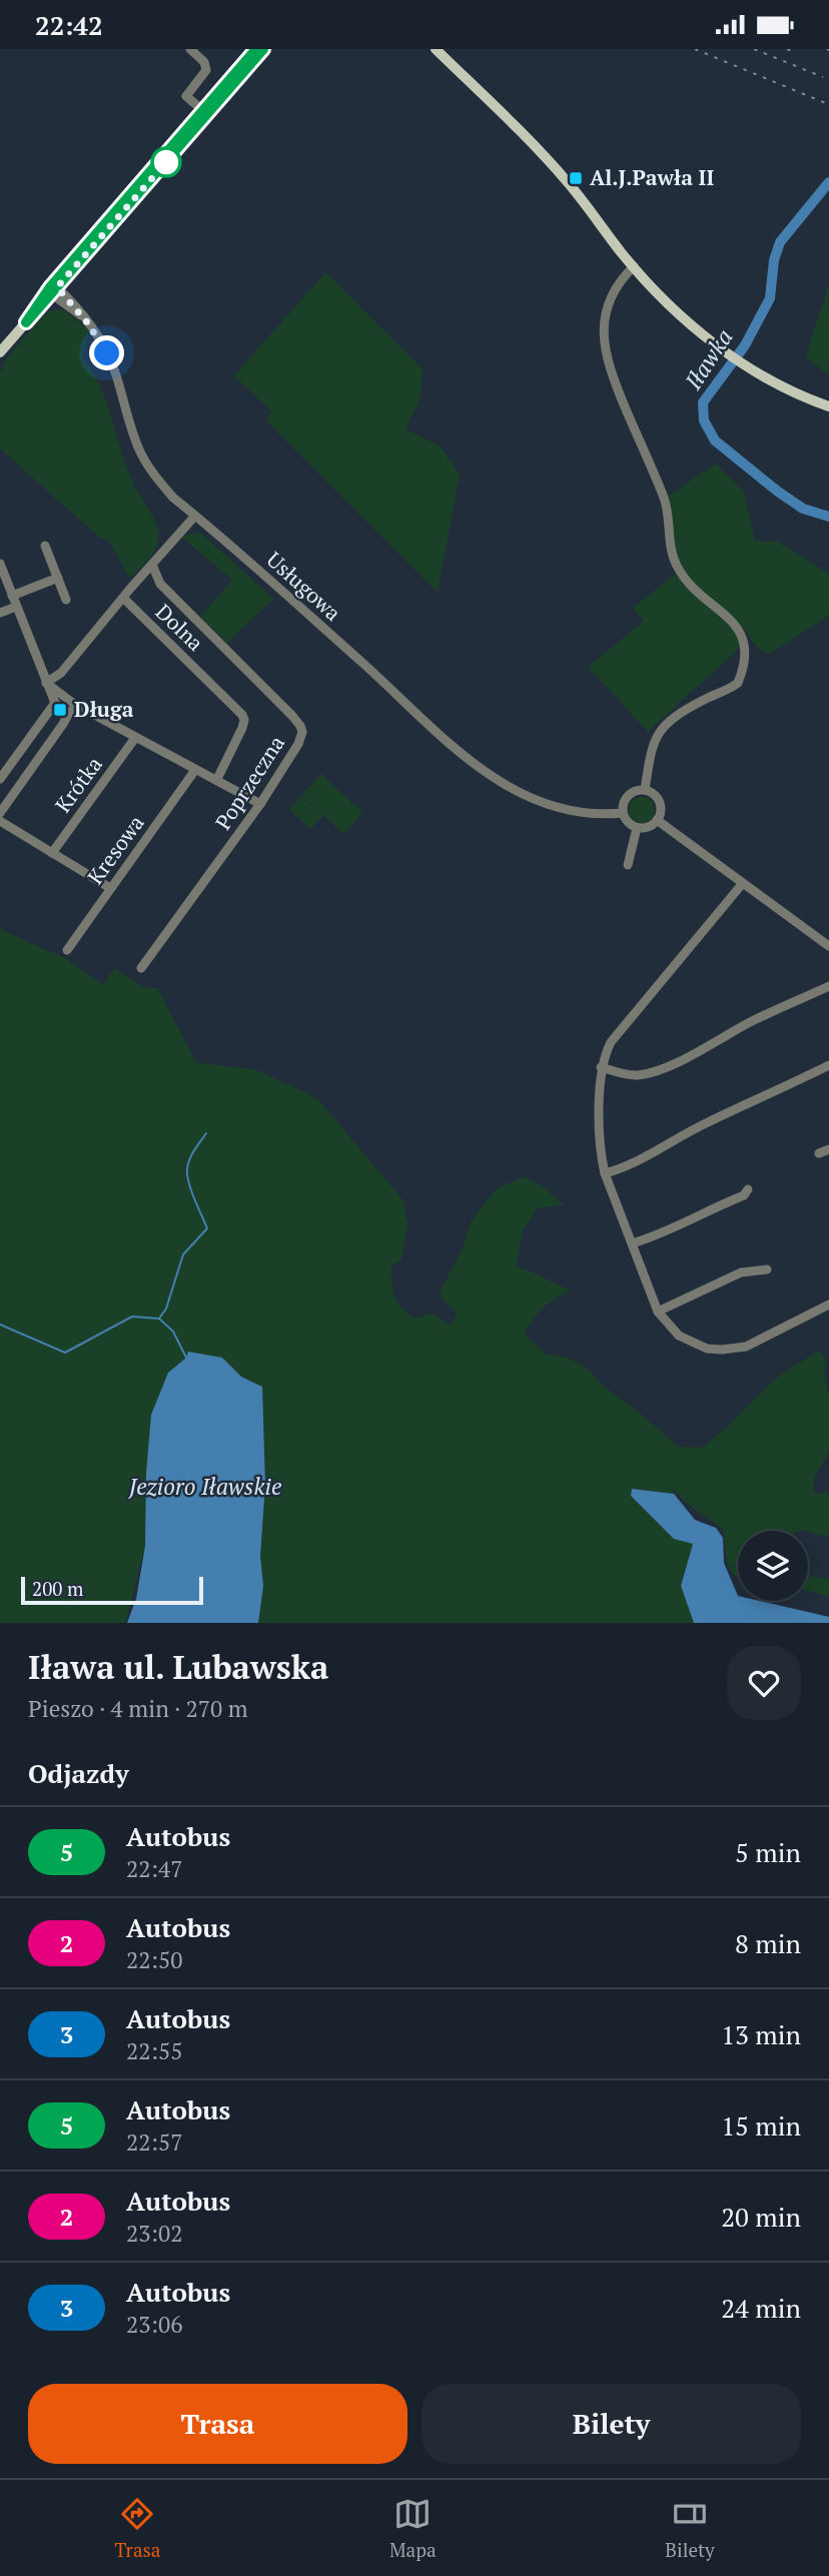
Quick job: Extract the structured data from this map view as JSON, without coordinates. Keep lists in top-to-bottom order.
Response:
{
  "streets": {
    "street": [
      "Usługowa",
      "Dolna",
      "Poprzeczna",
      "Krótka",
      "Kresowa"
    ]
  },
  "water": ["Iławka", "Jezioro Iławskie"],
  "places": {
    "transit": ["Al.J.Pawła II", "Długa"]
  },
  "lines": ["bus line 5"],
  "scale_bar": "200 m",
  "page": {
    "status": "22:42",
    "scale": "200 m",
    "heading": [
      ["Iława ul. Lubawska", "Pieszo · 4 min · 270 m"],
      "Odjazdy"
    ],
    "list": [
      {
        "mark": "5",
        "name": "Autobus",
        "note": "22:47",
        "value": "5 min"
      },
      {
        "mark": "2",
        "name": "Autobus",
        "note": "22:50",
        "value": "8 min"
      },
      {
        "mark": "3",
        "name": "Autobus",
        "note": "22:55",
        "value": "13 min"
      },
      {
        "mark": "5",
        "name": "Autobus",
        "note": "22:57",
        "value": "15 min"
      },
      {
        "mark": "2",
        "name": "Autobus",
        "note": "23:02",
        "value": "20 min"
      },
      {
        "mark": "3",
        "name": "Autobus",
        "note": "23:06",
        "value": "24 min"
      }
    ],
    "buttons": ["Trasa", "Bilety"],
    "tabs": ["Trasa", "Mapa", "Bilety"]
  }
}
